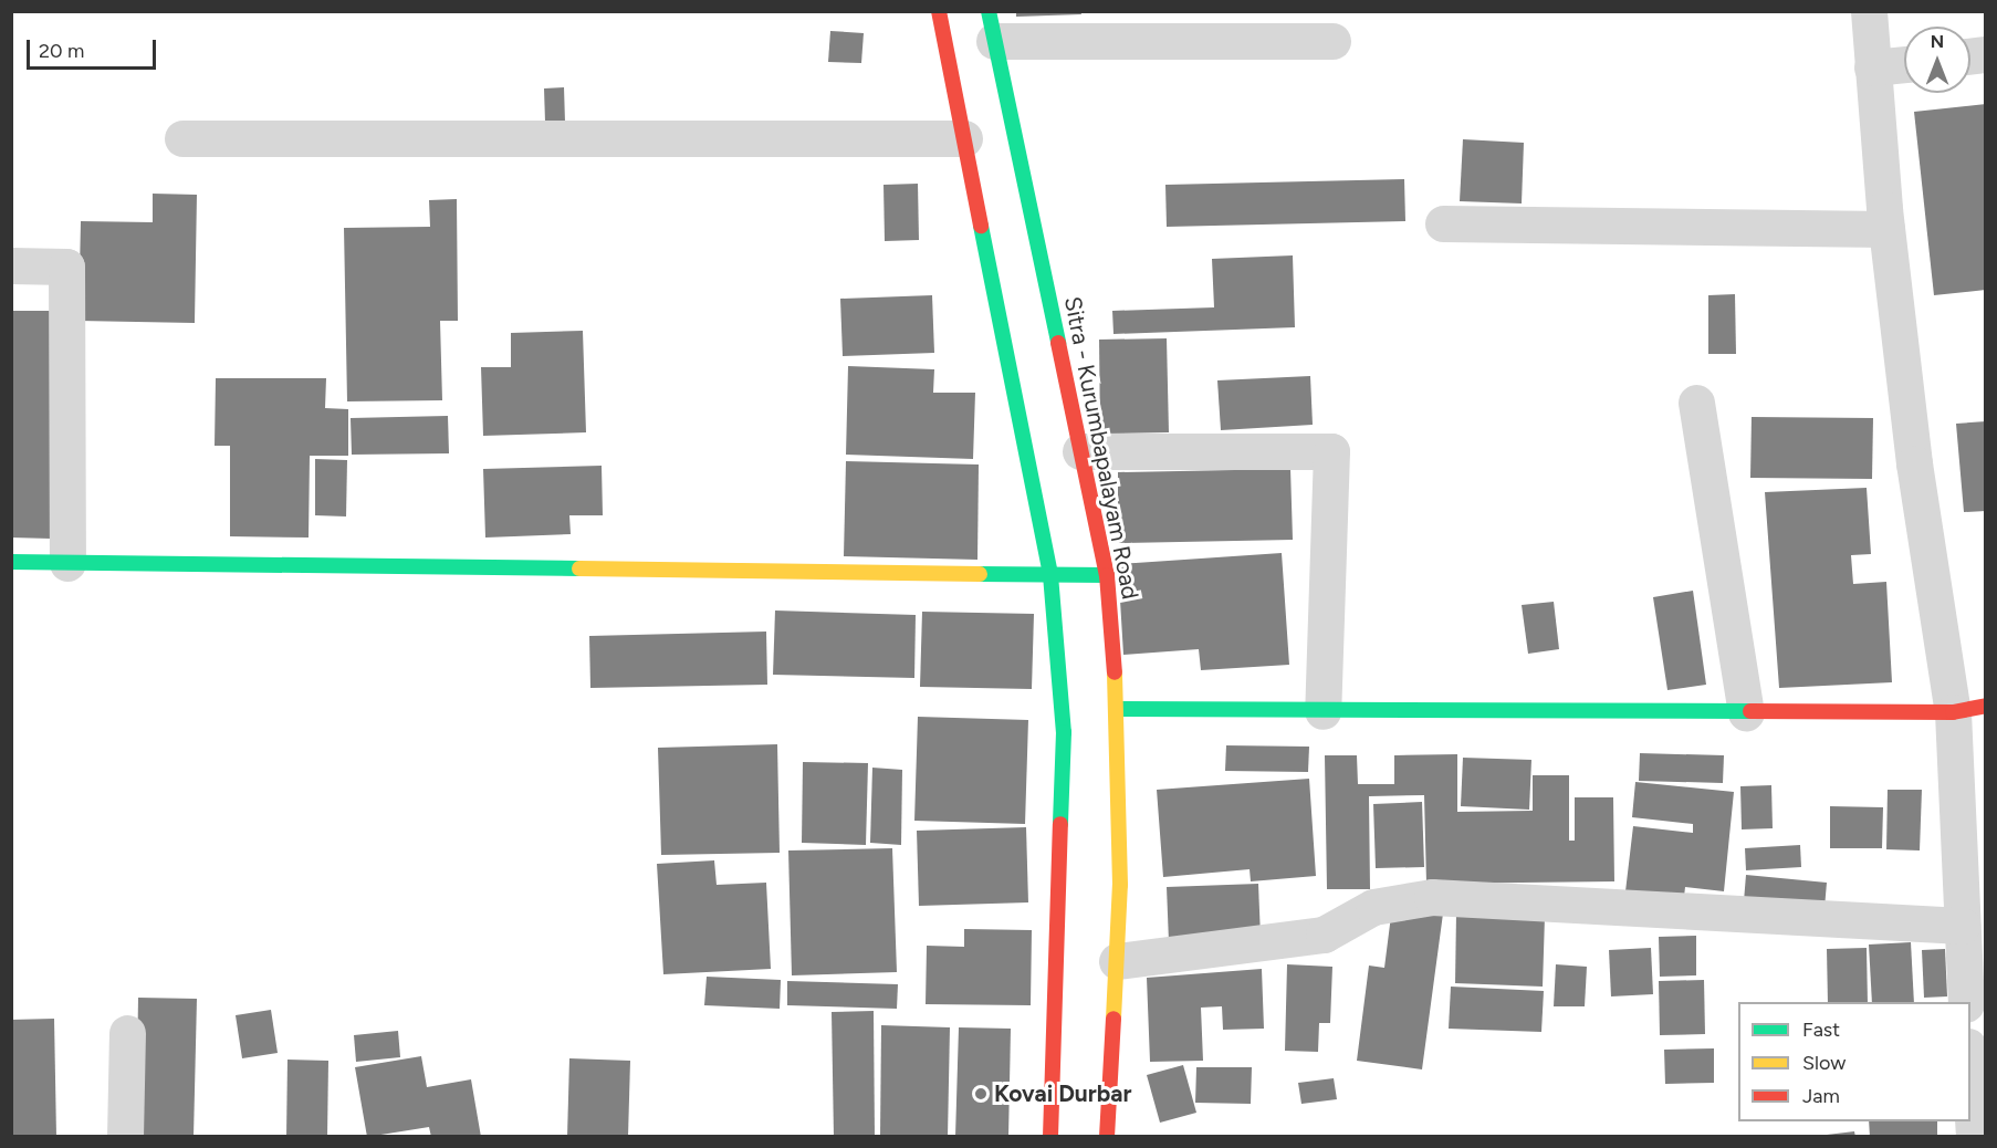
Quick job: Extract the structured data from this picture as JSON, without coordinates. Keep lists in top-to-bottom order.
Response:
{
  "streets": {
    "main road": ["Sitra - Kurumbapalayam Road"]
  },
  "places": ["Kovai Durbar"],
  "legend": ["Fast", "Slow", "Jam"],
  "scale_bar": "20 m",
  "north": "top"
}
